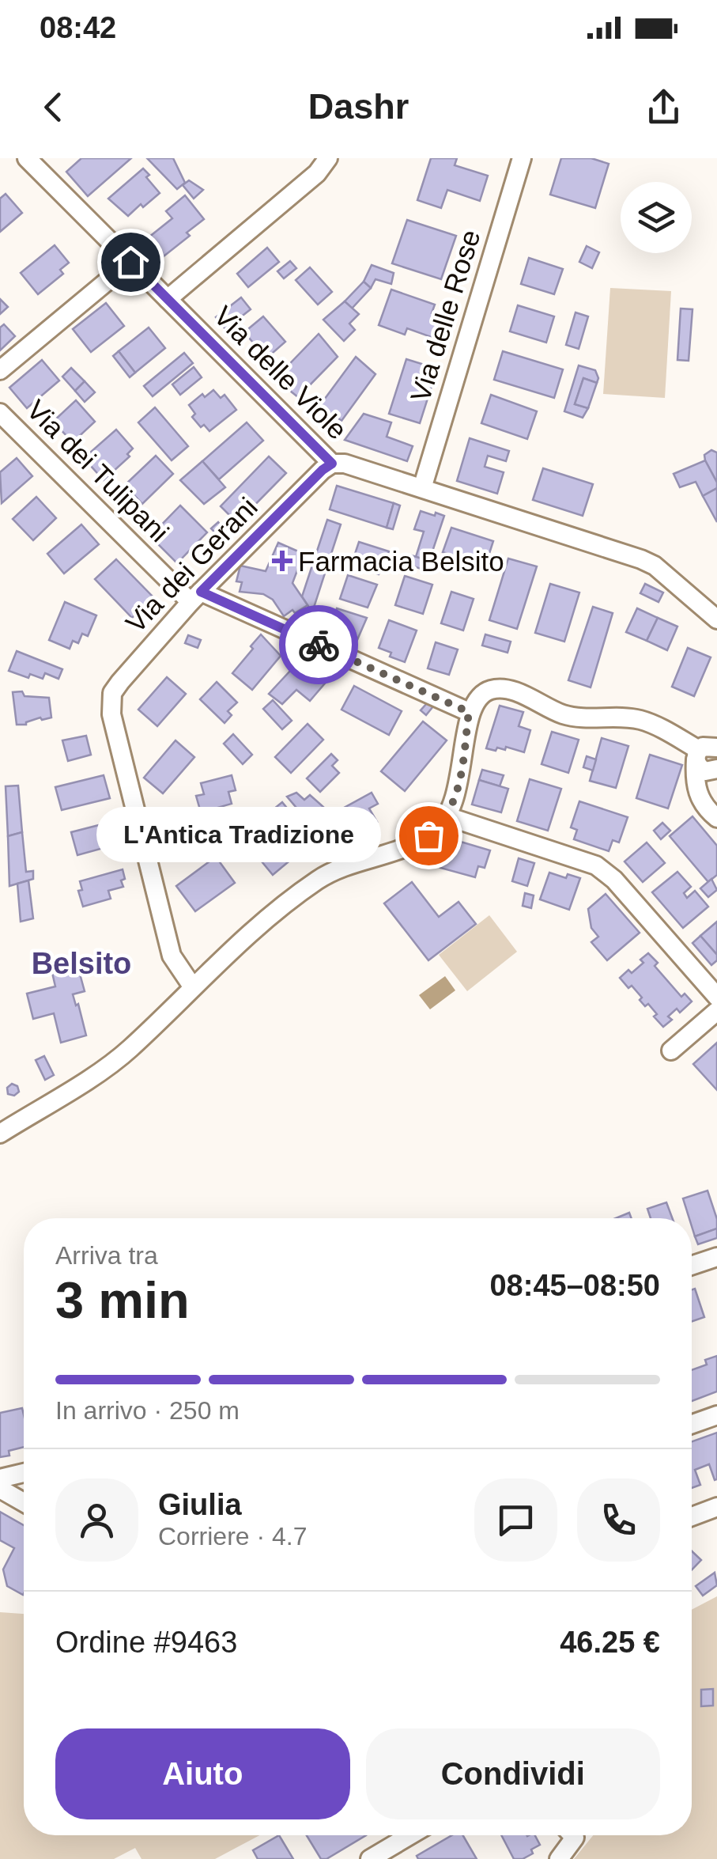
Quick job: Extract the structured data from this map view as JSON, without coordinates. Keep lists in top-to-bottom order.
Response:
{
  "streets": {
    "street": [
      "Via delle Rose",
      "Via delle Viole",
      "Via dei Tulipani",
      "Via dei Gerani"
    ]
  },
  "crossings": [
    ["Via delle Rose", "Via delle Viole"],
    ["Via delle Viole", "Via dei Gerani"],
    ["Via dei Tulipani", "Via dei Gerani"]
  ],
  "districts": ["Belsito"],
  "places": {
    "health": ["Farmacia Belsito"],
    "other": ["L'Antica Tradizione"]
  },
  "page": {
    "status": "08:42",
    "header": "Dashr",
    "bubble": "L'Antica Tradizione",
    "heading": ["3 min", "Arriva tra", "08:45–08:50"],
    "panel": [
      "Giulia",
      "Corriere · 4.7",
      "Ordine #9463",
      "46.25 €"
    ],
    "bar": "In arrivo · 250 m",
    "buttons": ["Aiuto", "Condividi"]
  }
}
